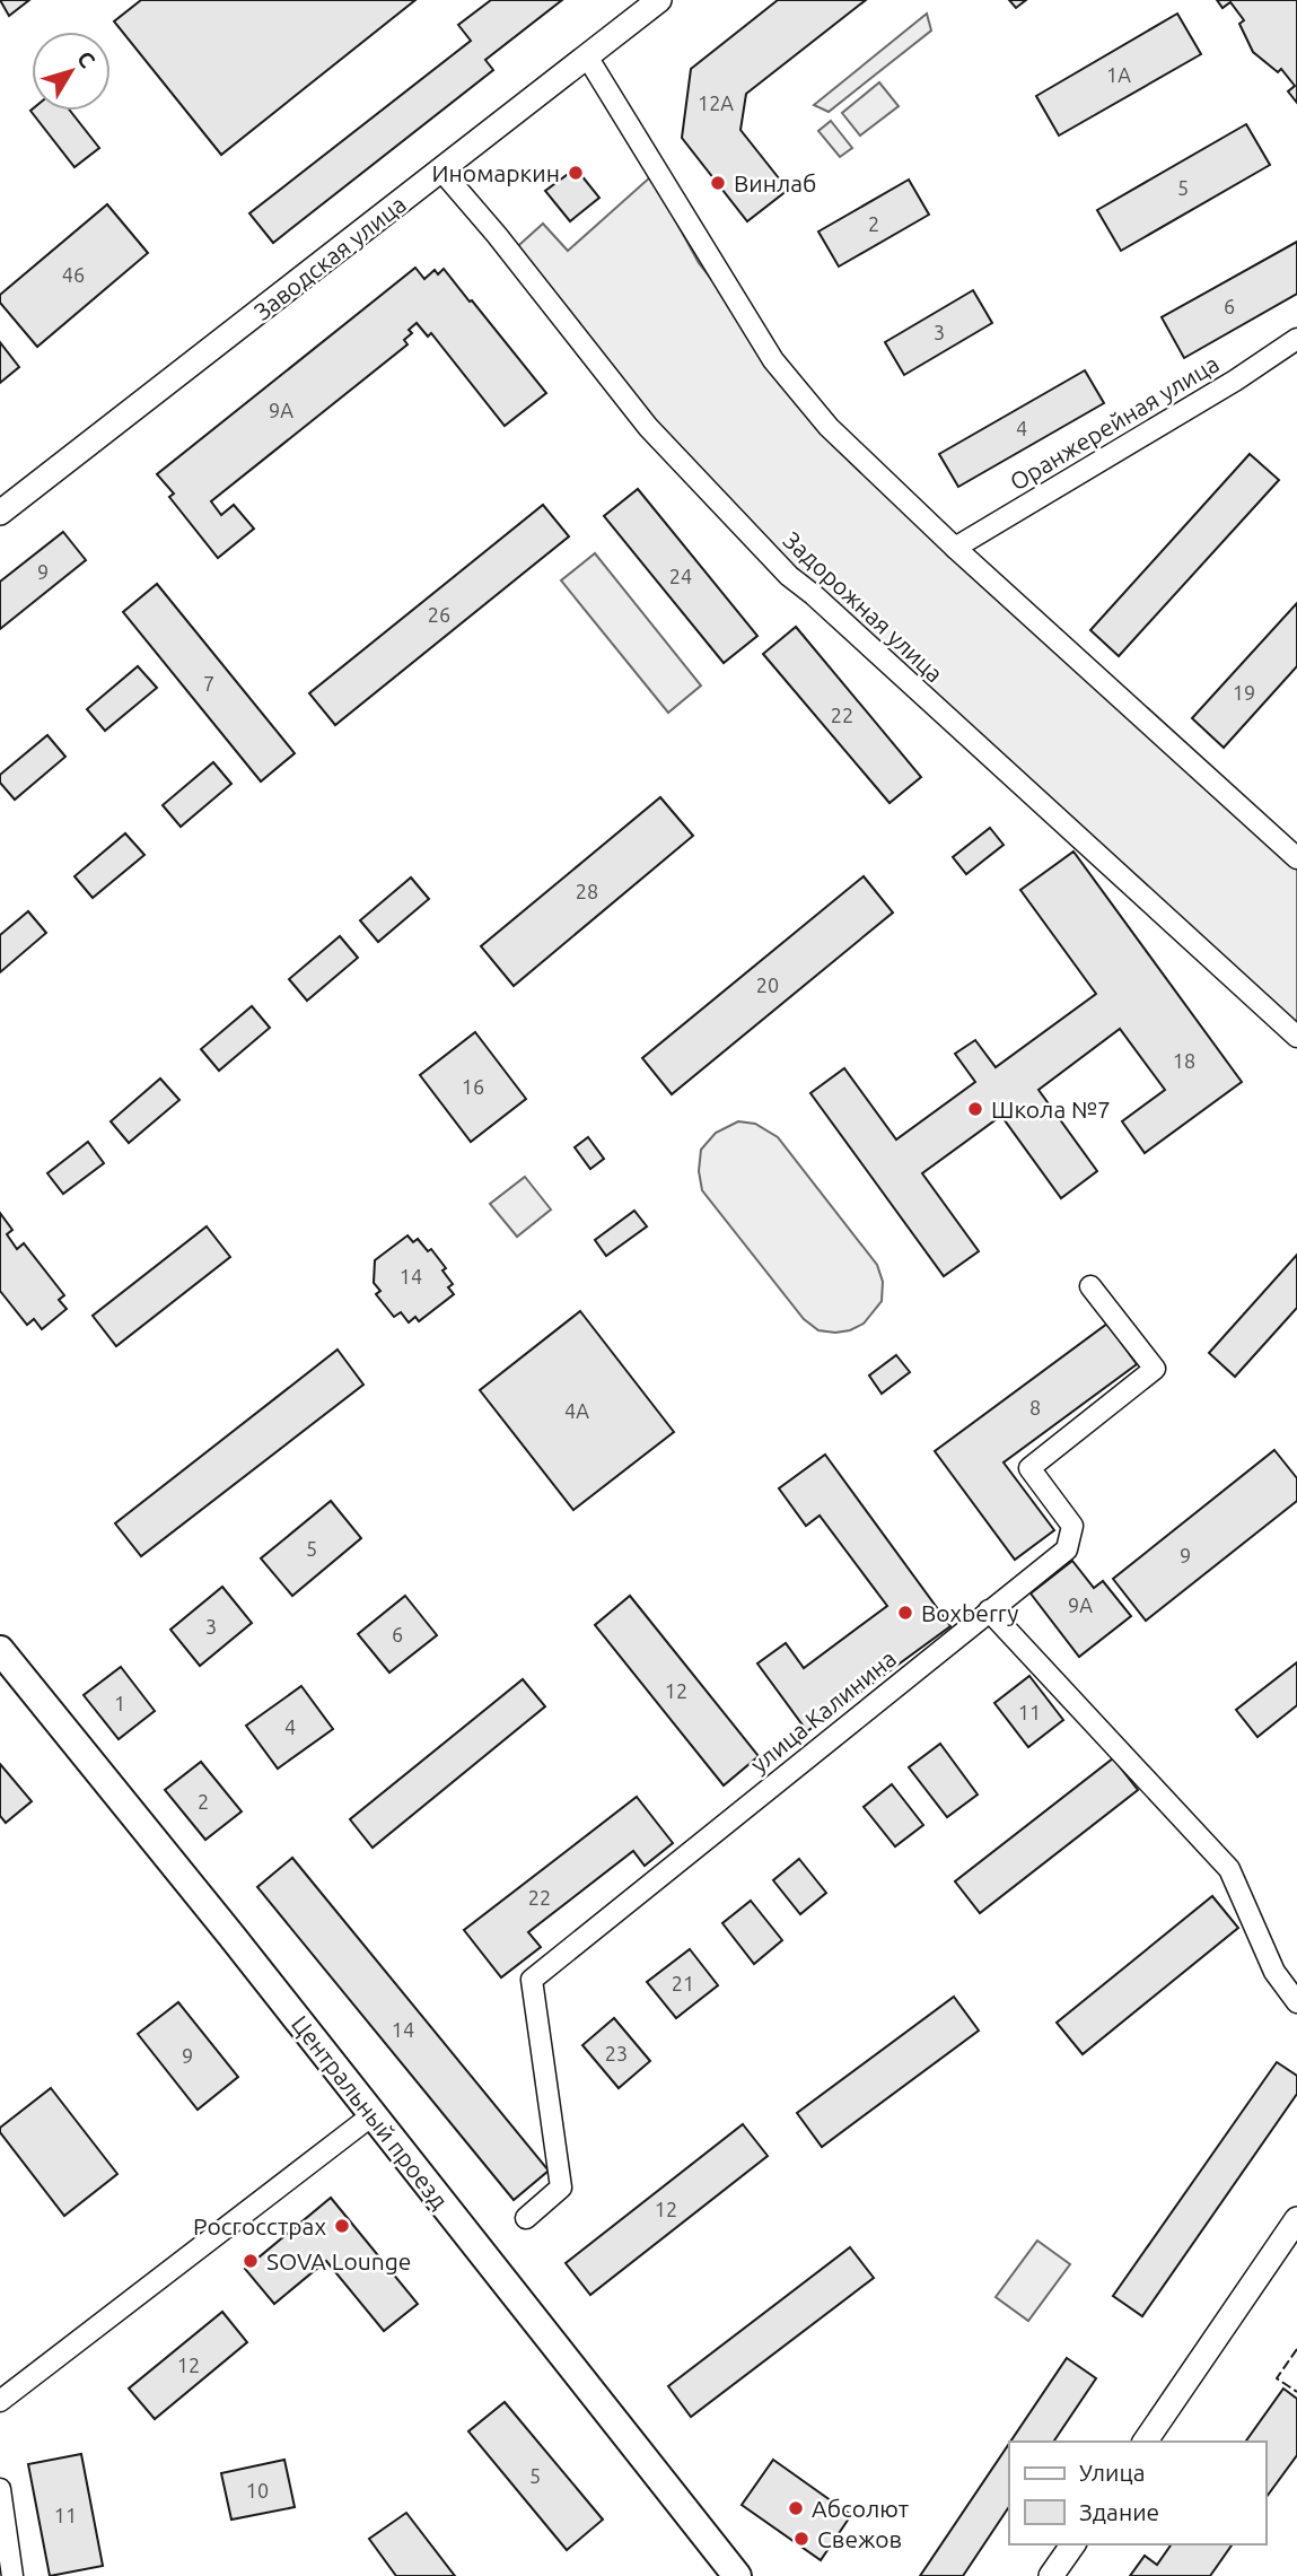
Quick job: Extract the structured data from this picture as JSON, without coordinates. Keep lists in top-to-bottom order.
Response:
{
  "streets": {
    "main road": ["Центральный проезд"],
    "street": [
      "Заводская улица",
      "Оранжерейная улица",
      "Задорожная улица",
      "улица Калинина"
    ]
  },
  "crossings": [
    ["Заводская улица", "Задорожная улица"]
  ],
  "places": [
    "Иномаркин",
    "Винлаб",
    "Школа №7",
    "Boxberry",
    "Росгосстрах",
    "SOVA Lounge",
    "Абсолют",
    "Свежов"
  ],
  "house_numbers": [
    "1А",
    "12А",
    "5",
    "2",
    "46",
    "6",
    "3",
    "9А",
    "4",
    "9",
    "24",
    "26",
    "7",
    "19",
    "22",
    "28",
    "20",
    "18",
    "16",
    "14",
    "8",
    "4А",
    "5",
    "9",
    "9А",
    "3",
    "6",
    "12",
    "1",
    "11",
    "4",
    "2",
    "22",
    "21",
    "14",
    "23",
    "9",
    "12",
    "12",
    "5",
    "10",
    "11"
  ],
  "legend": ["Улица", "Здание"],
  "north": "top right"
}
